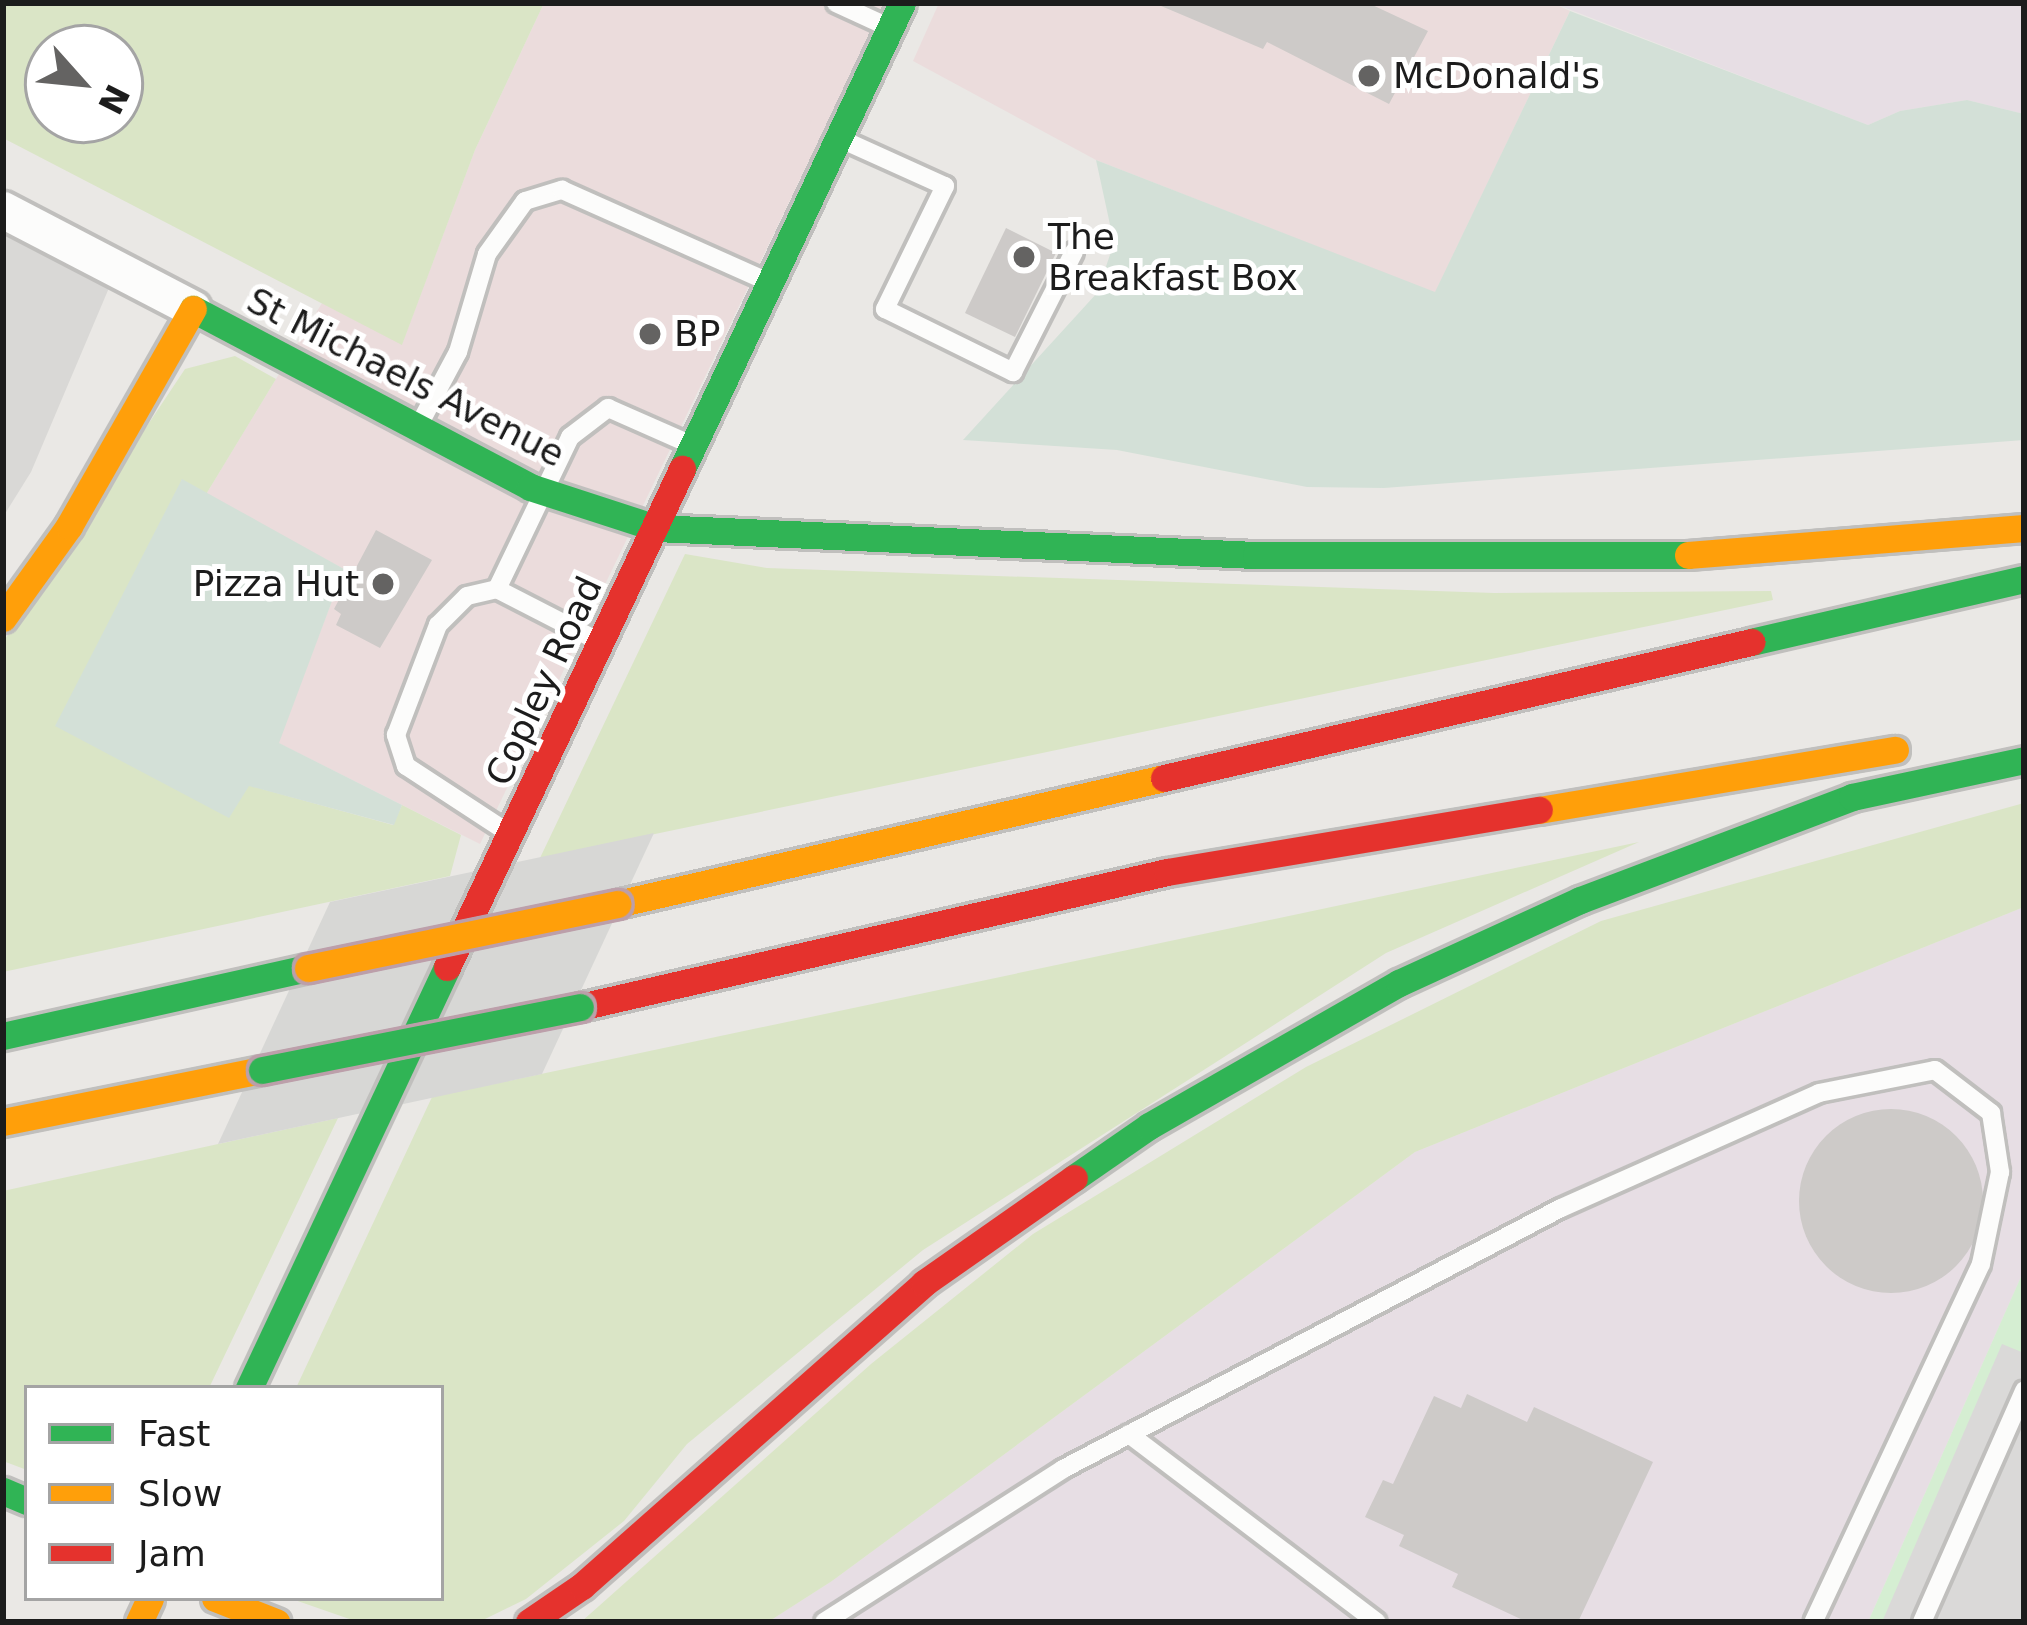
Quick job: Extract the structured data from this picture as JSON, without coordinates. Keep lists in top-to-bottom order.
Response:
{
  "streets": {
    "main road": ["St Michaels Avenue", "Copley Road"]
  },
  "crossings": [
    ["St Michaels Avenue", "Copley Road"]
  ],
  "places": [
    "McDonald's",
    "The Breakfast Box",
    "BP",
    "Pizza Hut"
  ],
  "legend": ["Fast", "Slow", "Jam"],
  "north": "bottom right"
}
